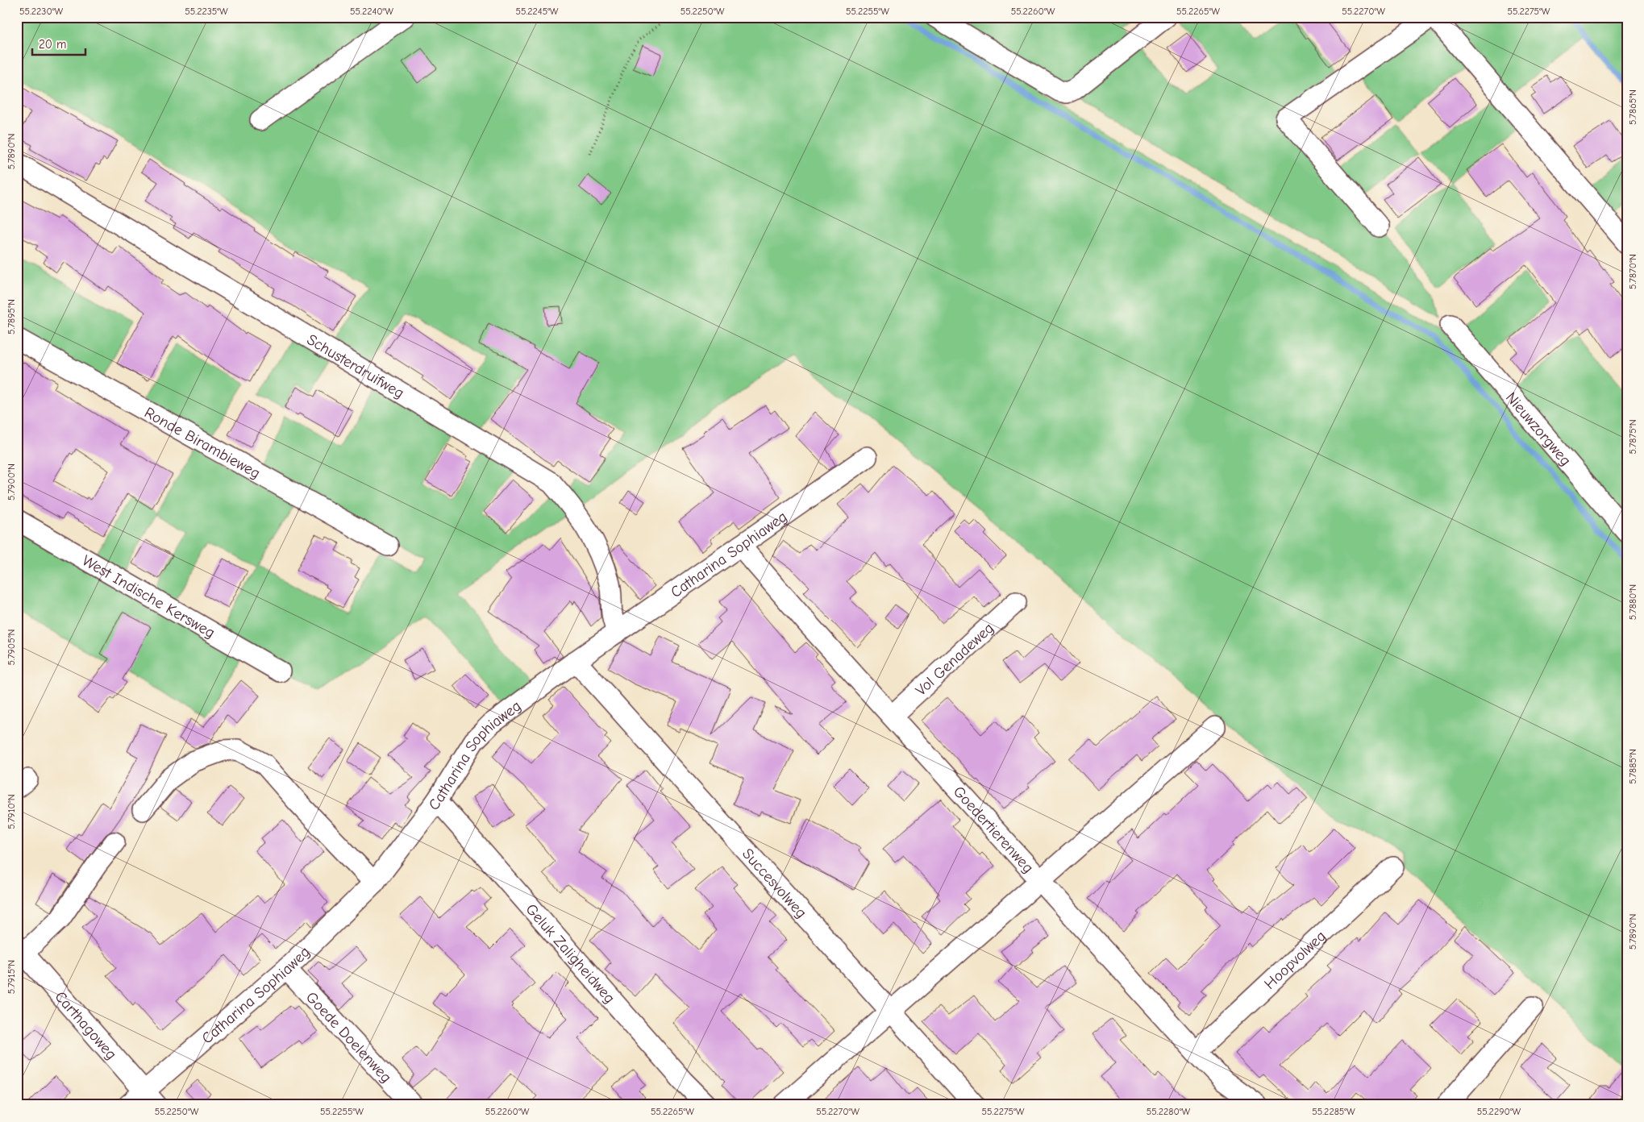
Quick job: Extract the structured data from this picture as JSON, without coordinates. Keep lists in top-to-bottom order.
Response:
{
  "streets": {
    "street": [
      "Schusterdruifweg",
      "Nieuwzorgweg",
      "Ronde Birambieweg",
      "Catharina Sophiaweg",
      "West Indische Kersweg",
      "Vol Genadeweg",
      "Goedertierenweg",
      "Succesvolweg",
      "Geluk Zaligheidweg",
      "Hoopvolweg",
      "Carthagoweg",
      "Goede Doelenweg"
    ]
  },
  "crossings": [
    ["Schusterdruifweg", "Catharina Sophiaweg"],
    ["Catharina Sophiaweg", "Goedertierenweg"],
    ["Catharina Sophiaweg", "Succesvolweg"],
    ["Catharina Sophiaweg", "Geluk Zaligheidweg"],
    ["Catharina Sophiaweg", "Carthagoweg"],
    ["Catharina Sophiaweg", "Goede Doelenweg"],
    ["Vol Genadeweg", "Goedertierenweg"],
    ["Goedertierenweg", "Hoopvolweg"]
  ],
  "scale_bar": "20 m",
  "coordinates": [
    "55.2230°W",
    "55.2235°W",
    "55.2240°W",
    "55.2245°W",
    "55.2250°W",
    "55.2255°W",
    "55.2260°W",
    "55.2265°W",
    "55.2270°W",
    "55.2275°W",
    "5.7865°N",
    "5.7890°N",
    "5.7870°N",
    "5.7895°N",
    "5.7875°N",
    "5.7900°N",
    "5.7880°N",
    "5.7905°N",
    "5.7885°N",
    "5.7910°N",
    "5.7915°N",
    "55.2280°W",
    "55.2285°W",
    "55.2290°W"
  ]
}
